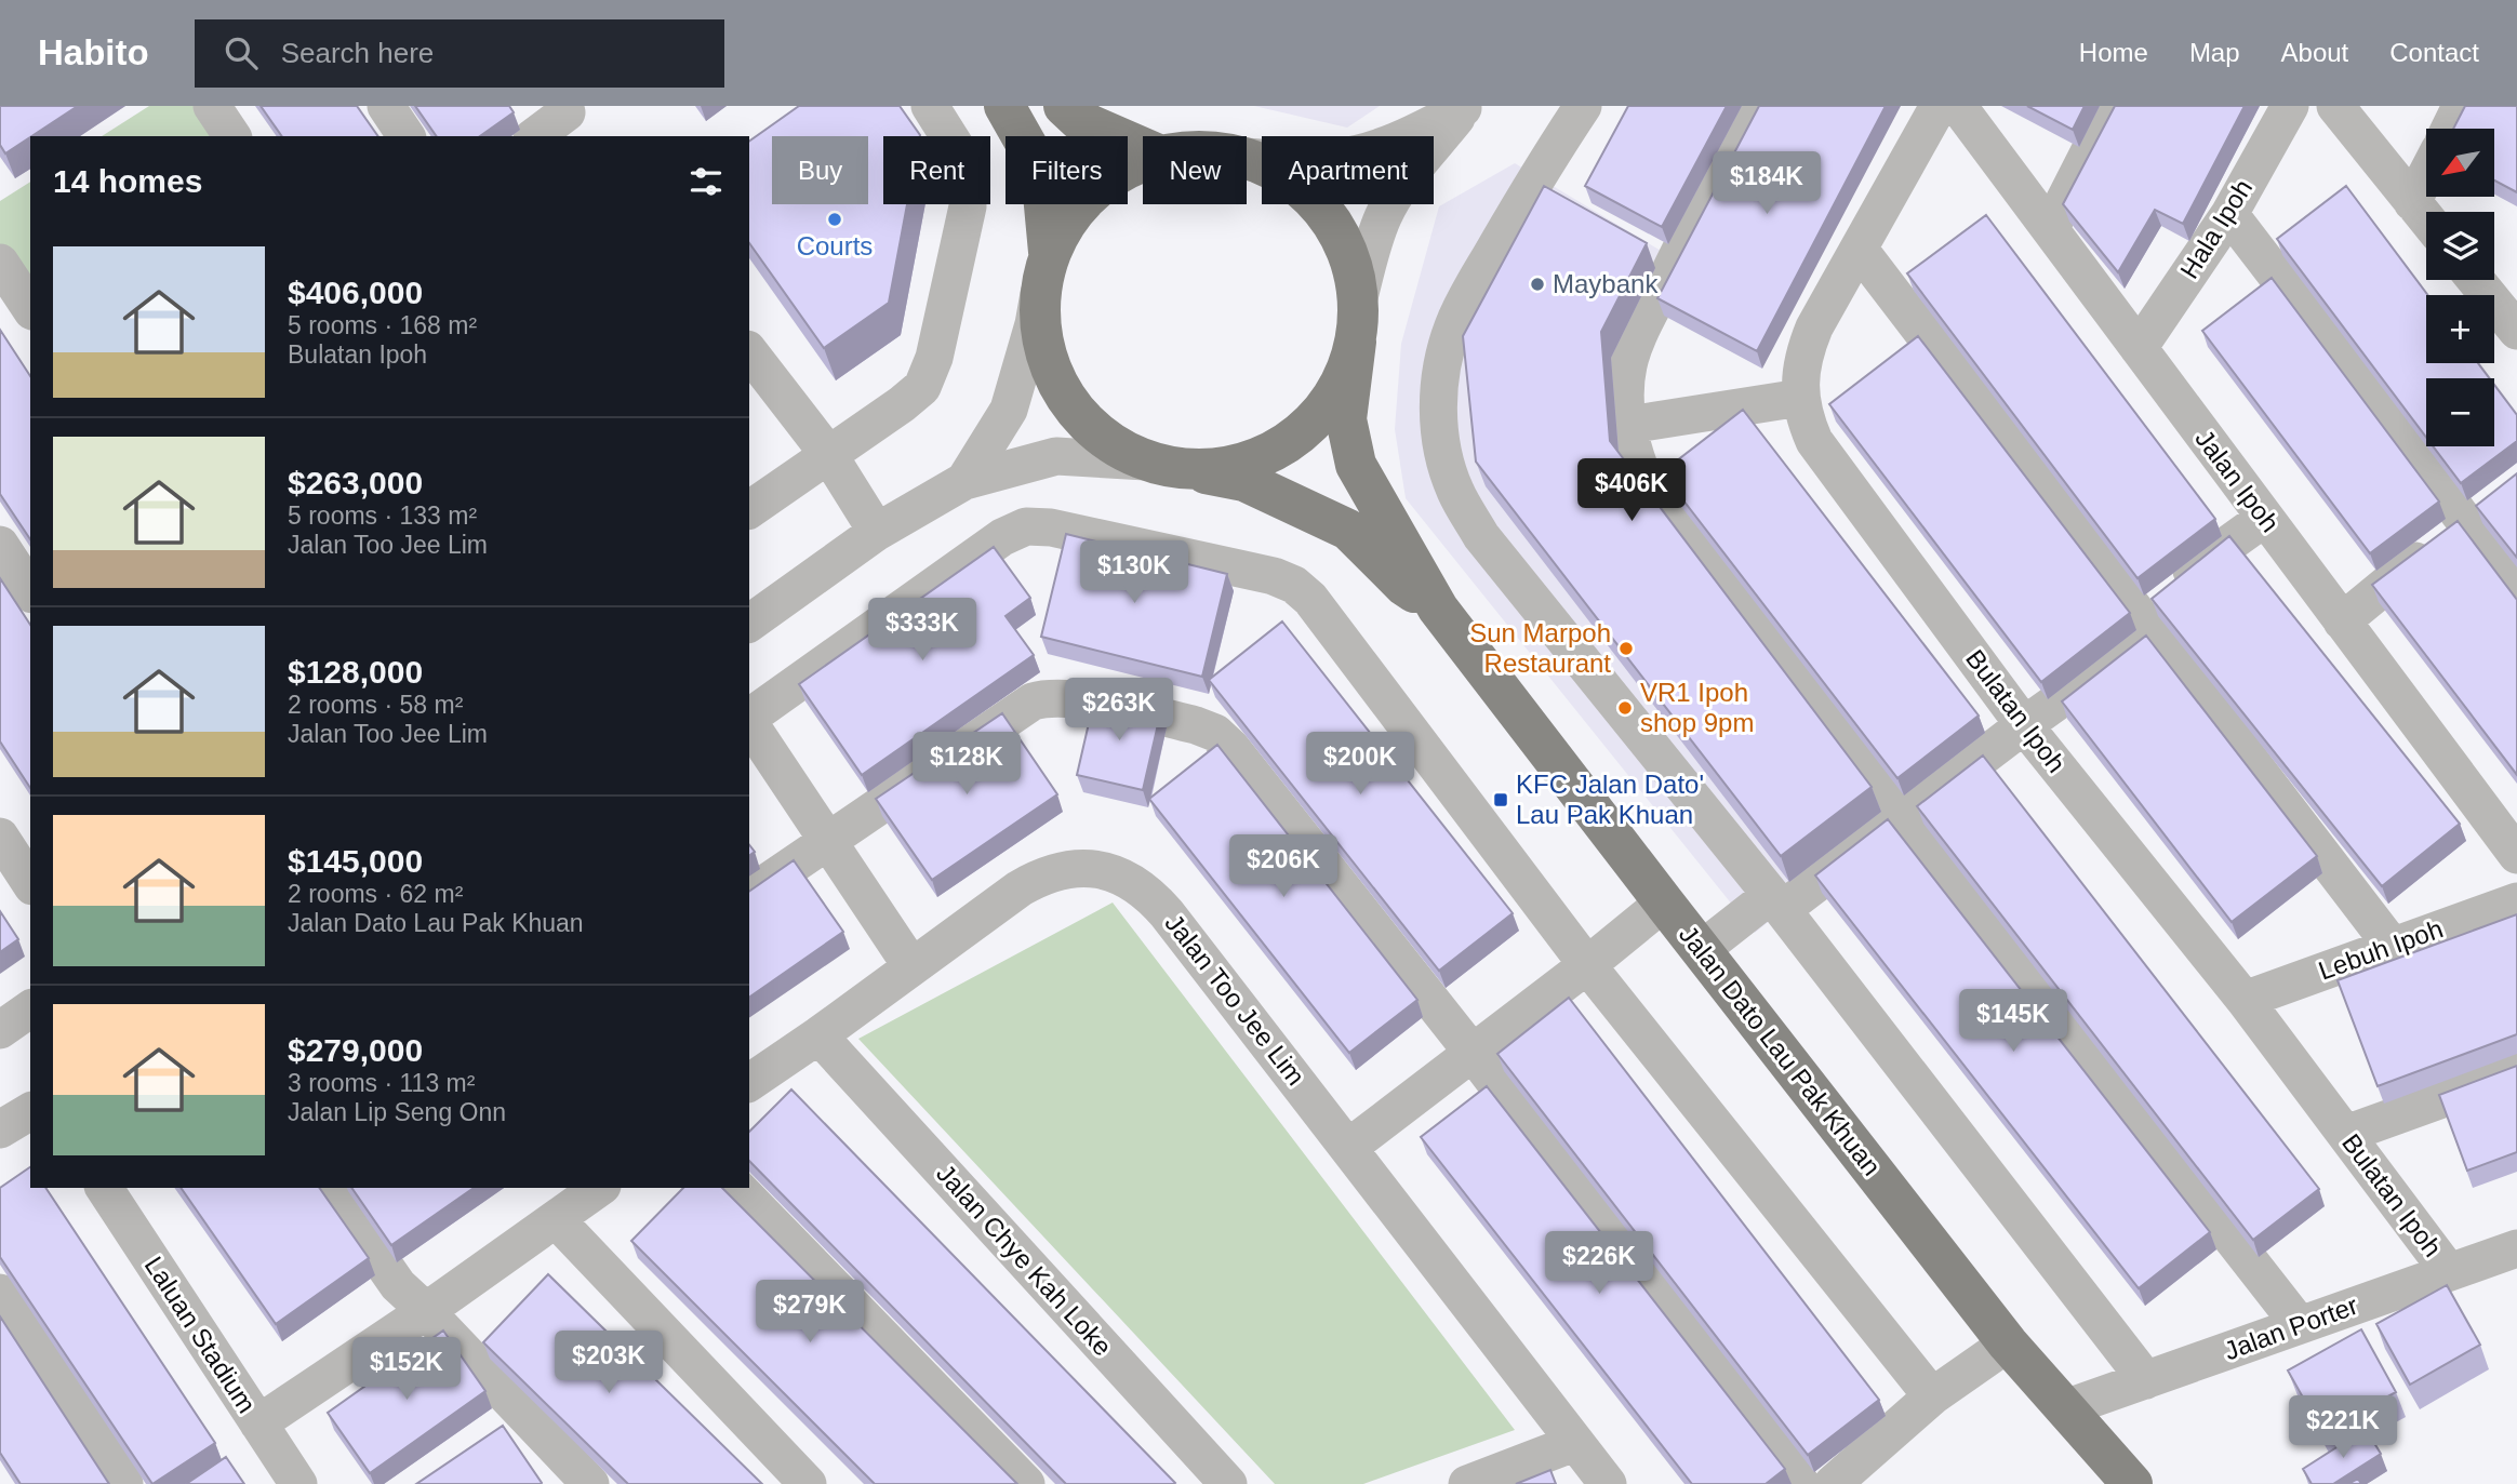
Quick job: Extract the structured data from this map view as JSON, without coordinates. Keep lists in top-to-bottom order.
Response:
{
  "streets": {
    "main road": ["Jalan Dato Lau Pak Khuan"],
    "street": [
      "Hala Ipoh",
      "Jalan Ipoh",
      "Bulatan Ipoh",
      "Lebuh Ipoh",
      "Jalan Too Jee Lim",
      "Jalan Chye Kah Loke",
      "Jalan Porter",
      "Laluan Stadium"
    ]
  },
  "crossings": [
    ["Hala Ipoh", "Jalan Ipoh"],
    ["Bulatan Ipoh", "Lebuh Ipoh"],
    ["Bulatan Ipoh", "Jalan Porter"],
    ["Jalan Too Jee Lim", "Jalan Chye Kah Loke"],
    ["Jalan Dato Lau Pak Khuan", "Jalan Porter"]
  ],
  "places": {
    "other": [
      "Courts",
      "Maybank",
      "Sun Marpoh Restaurant",
      "VR1 Ipoh shop 9pm"
    ],
    "transit": ["KFC Jalan Dato' Lau Pak Khuan"]
  },
  "north": "bottom left",
  "page": {
    "header": "Habito",
    "search": "Search here",
    "nav": [
      "Home",
      "Map",
      "About",
      "Contact"
    ],
    "map_buttons": ["+", "−"],
    "chip": [
      "Buy",
      "Rent",
      "Filters",
      "New",
      "Apartment"
    ],
    "heading": "14 homes",
    "price": [
      "$184K",
      "$406K",
      "$130K",
      "$333K",
      "$263K",
      "$128K",
      "$200K",
      "$206K",
      "$145K",
      "$226K",
      "$279K",
      "$203K",
      "$152K",
      "$221K"
    ],
    "list": [
      {
        "name": "$406,000",
        "note": "5 rooms · 168 m² · Bulatan Ipoh"
      },
      {
        "name": "$263,000",
        "note": "5 rooms · 133 m² · Jalan Too Jee Lim"
      },
      {
        "name": "$128,000",
        "note": "2 rooms · 58 m² · Jalan Too Jee Lim"
      },
      {
        "name": "$145,000",
        "note": "2 rooms · 62 m² · Jalan Dato Lau Pak Khuan"
      },
      {
        "name": "$279,000",
        "note": "3 rooms · 113 m² · Jalan Lip Seng Onn"
      }
    ]
  }
}
